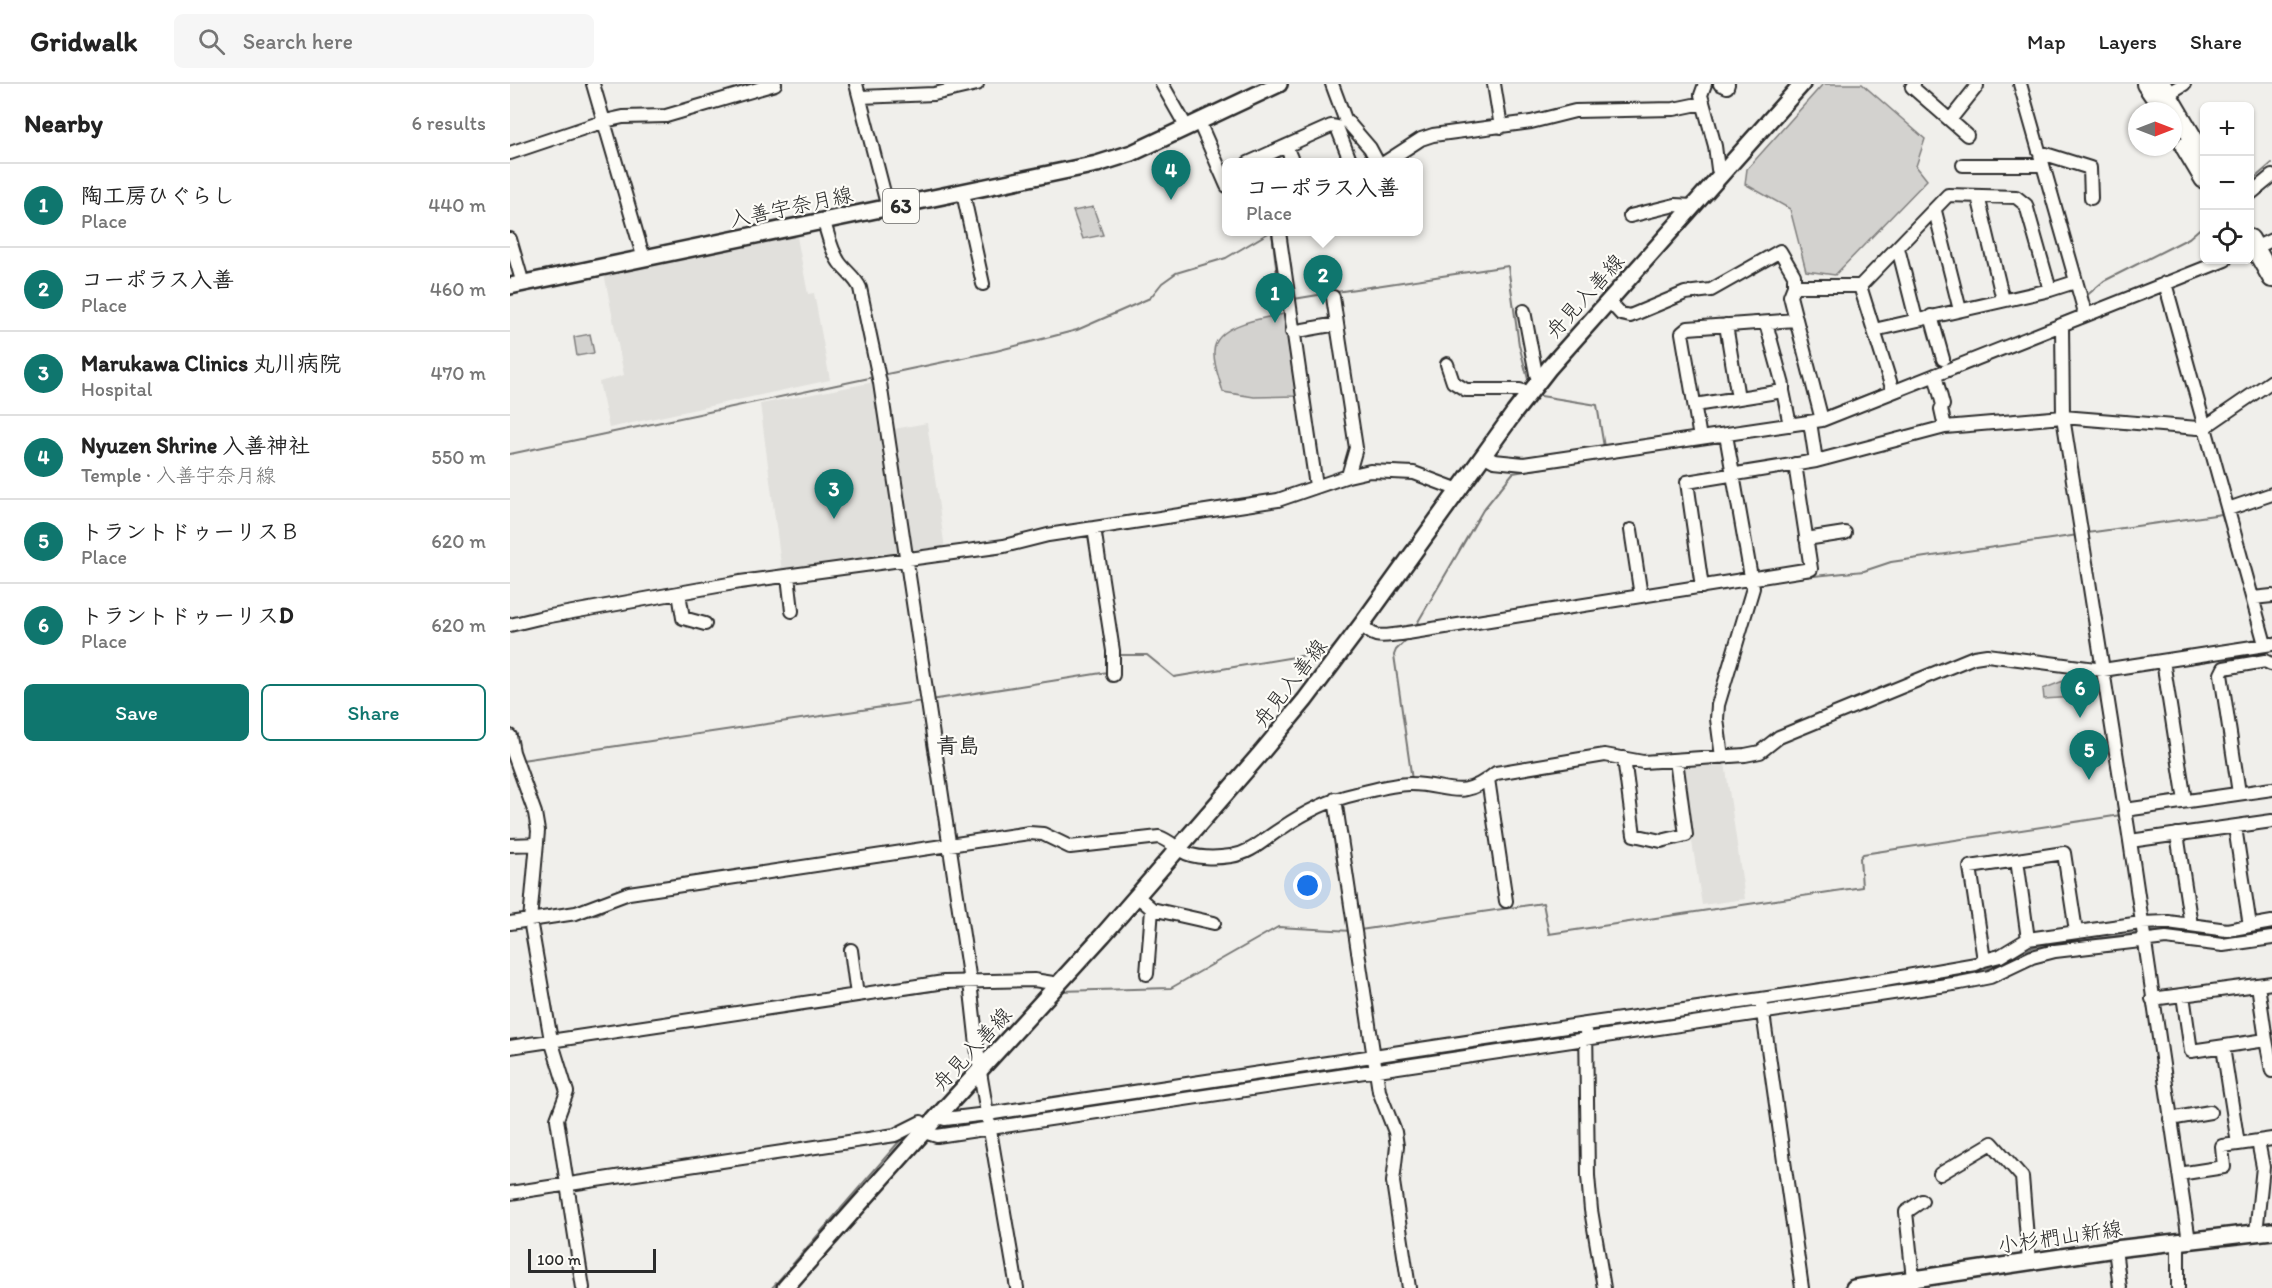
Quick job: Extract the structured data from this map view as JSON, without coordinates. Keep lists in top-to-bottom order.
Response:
{
  "streets": {
    "main road": [
      "63",
      "入善宇奈月線",
      "舟見入善線",
      "小杉椚山新線"
    ]
  },
  "districts": ["青島"],
  "scale_bar": "100 m",
  "north": "right",
  "page": {
    "header": "Gridwalk",
    "search": "Search here",
    "nav": ["Map", "Layers", "Share"],
    "heading": ["Nearby", "6 results"],
    "map_buttons": ["+", "−"],
    "pins": [
      "4",
      "2",
      "1",
      "3",
      "6",
      "5"
    ],
    "popup": ["コーポラス入善", "Place"],
    "list": [
      {
        "mark": "1",
        "name": "陶工房ひぐらし",
        "note": "Place",
        "value": "440 m"
      },
      {
        "mark": "2",
        "name": "コーポラス入善",
        "note": "Place",
        "value": "460 m"
      },
      {
        "mark": "3",
        "name": "Marukawa Clinics 丸川病院",
        "note": "Hospital",
        "value": "470 m"
      },
      {
        "mark": "4",
        "name": "Nyuzen Shrine 入善神社",
        "note": "Temple · 入善宇奈月線",
        "value": "550 m"
      },
      {
        "mark": "5",
        "name": "トラントドゥーリスＢ",
        "note": "Place",
        "value": "620 m"
      },
      {
        "mark": "6",
        "name": "トラントドゥーリスD",
        "note": "Place",
        "value": "620 m"
      }
    ],
    "buttons": ["Save", "Share"],
    "scale": "100 m"
  }
}
